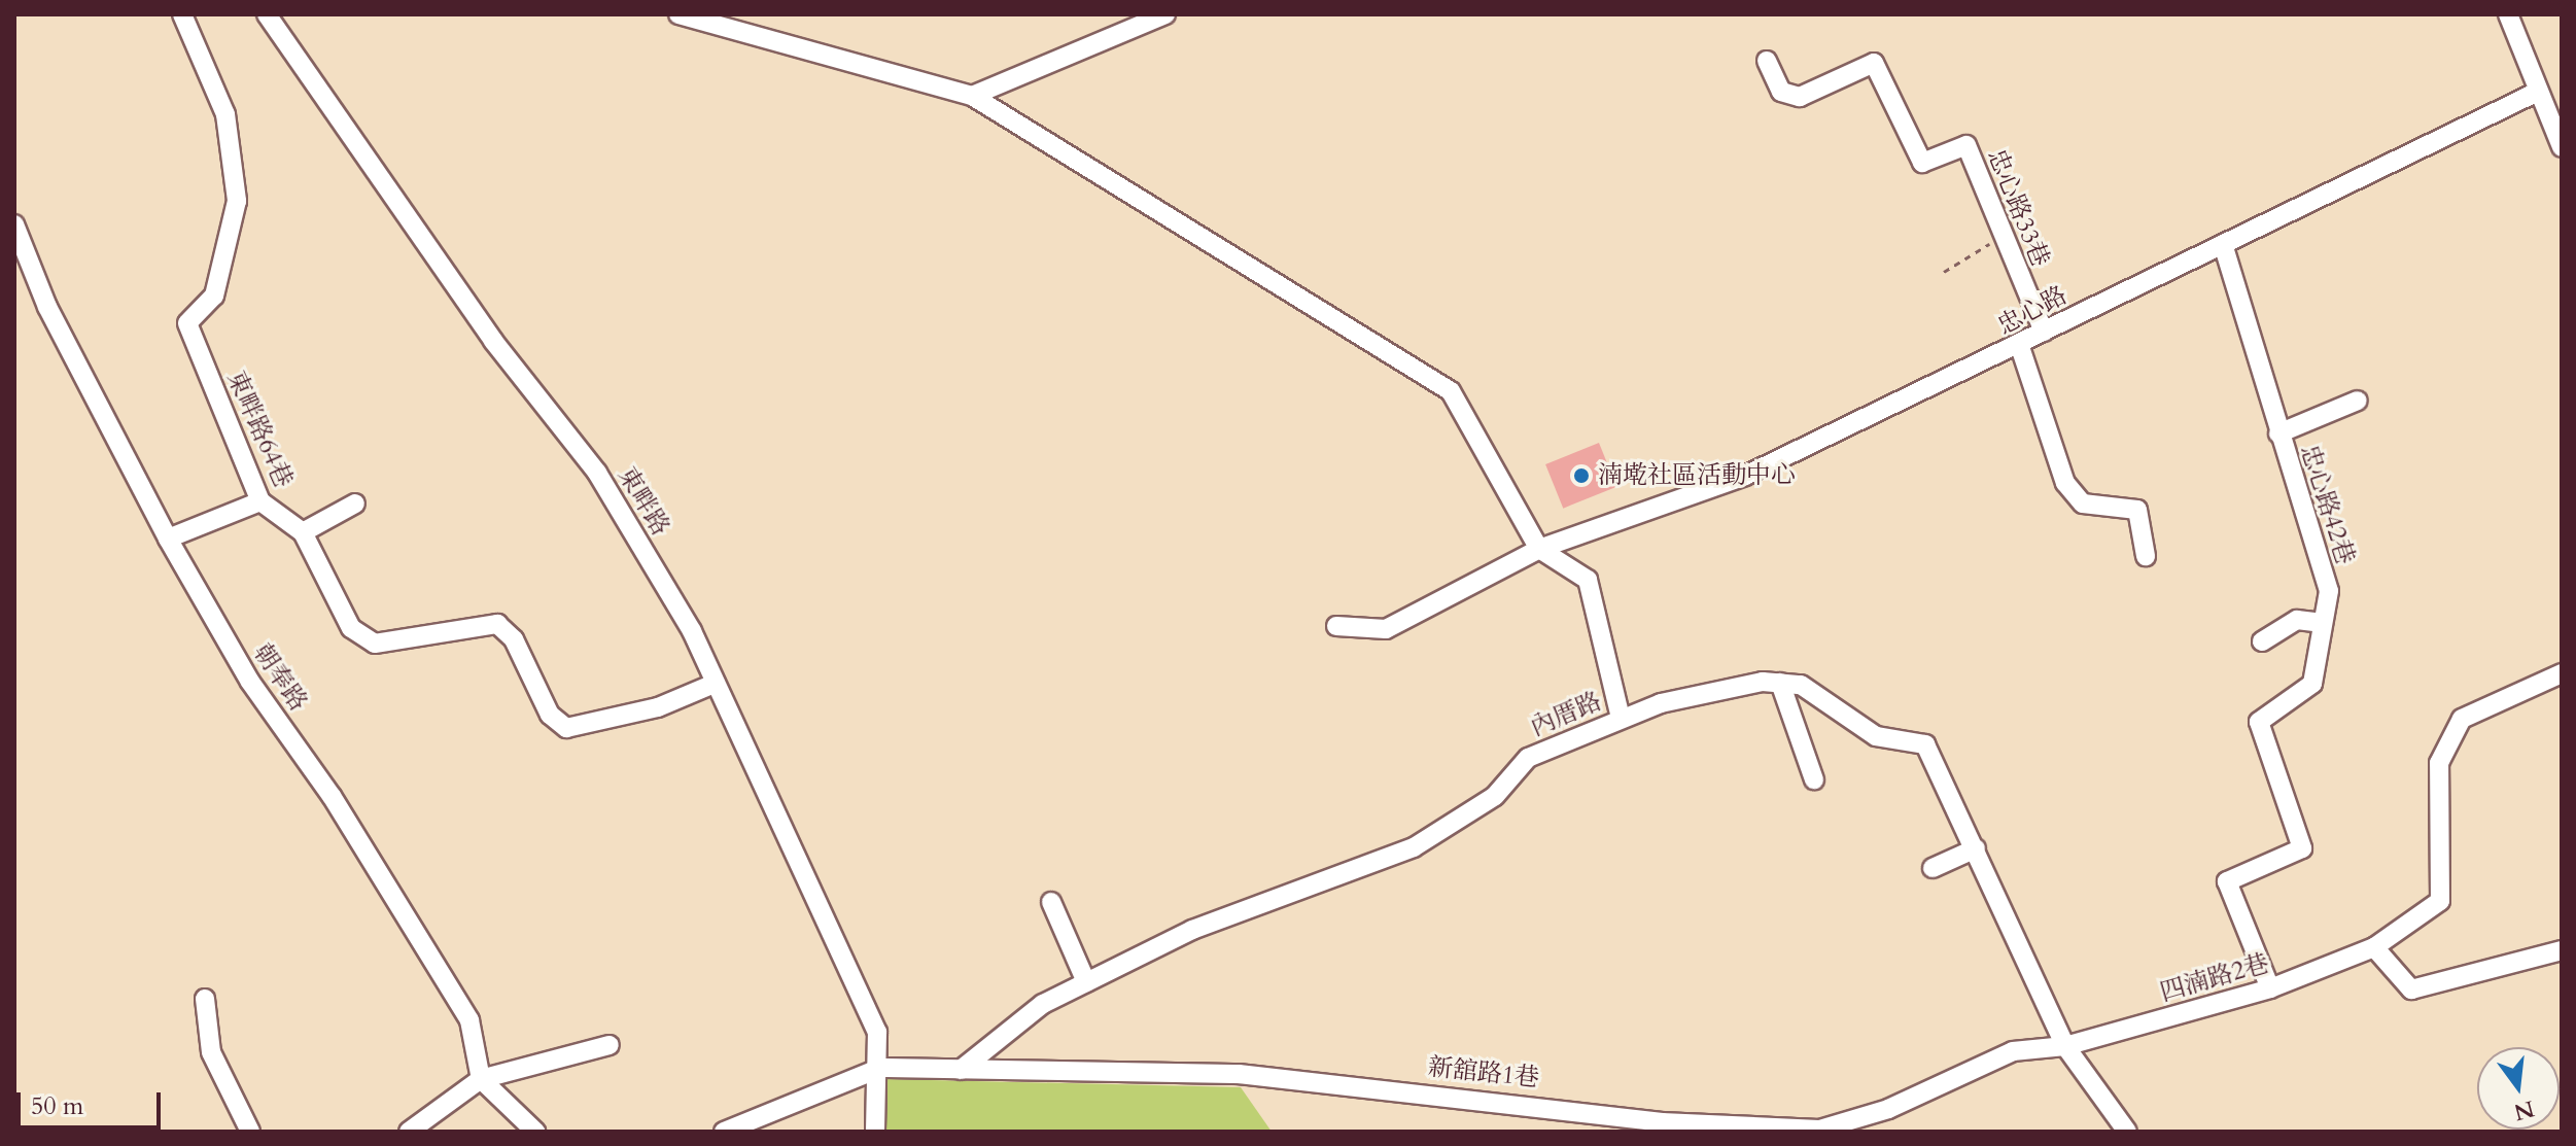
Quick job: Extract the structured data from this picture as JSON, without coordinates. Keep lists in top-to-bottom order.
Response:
{
  "streets": {
    "street": [
      "忠心路33巷",
      "忠心路",
      "東畔路64巷",
      "東畔路",
      "忠心路42巷",
      "朝奉路",
      "內厝路",
      "四湳路2巷",
      "新舘路1巷"
    ]
  },
  "crossings": [
    ["忠心路33巷", "忠心路"],
    ["忠心路", "忠心路42巷"],
    ["東畔路64巷", "東畔路"],
    ["東畔路", "新舘路1巷"],
    ["忠心路42巷", "四湳路2巷"],
    ["內厝路", "四湳路2巷"],
    ["內厝路", "新舘路1巷"],
    ["四湳路2巷", "新舘路1巷"]
  ],
  "places": ["湳墘社區活動中心"],
  "scale_bar": "50 m",
  "north": "bottom"
}
